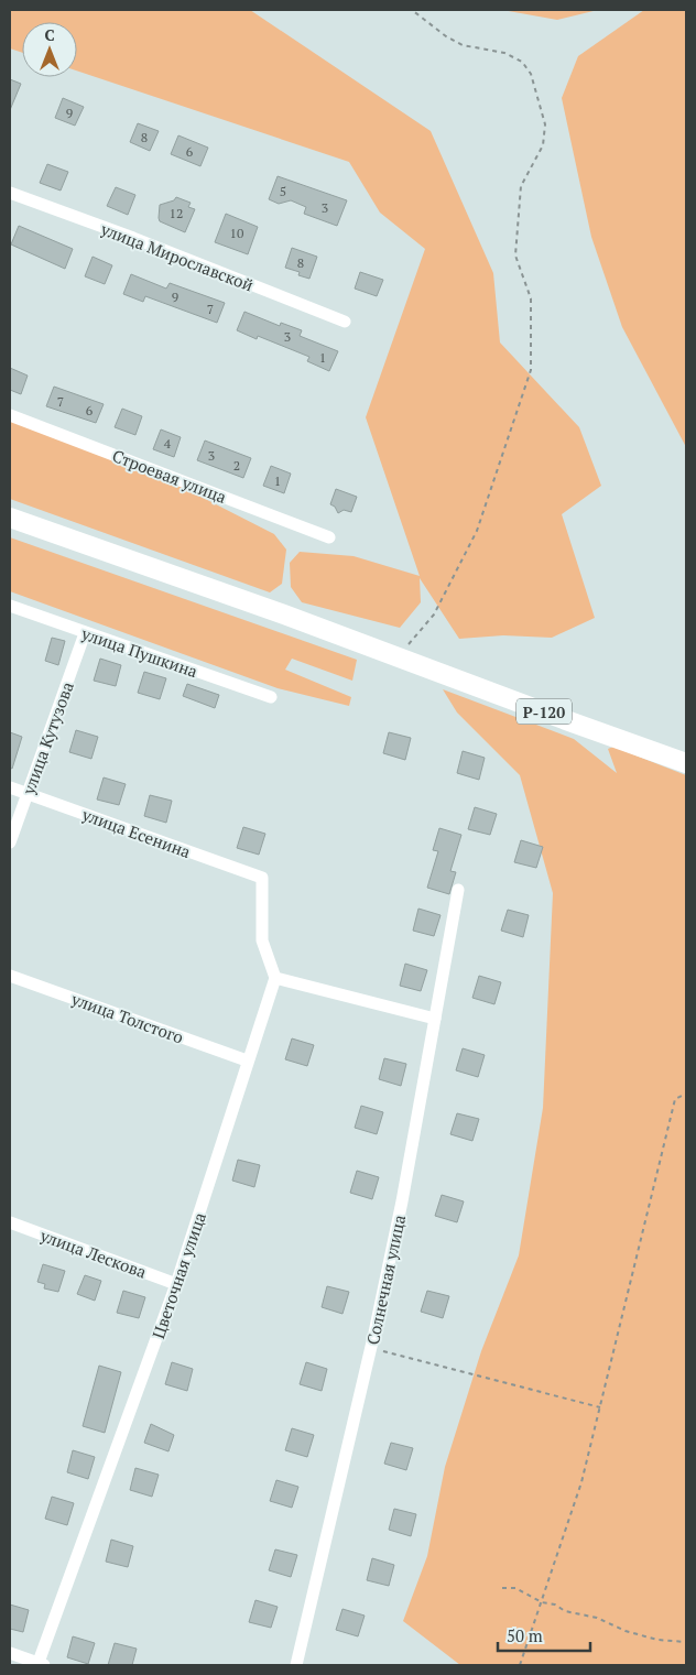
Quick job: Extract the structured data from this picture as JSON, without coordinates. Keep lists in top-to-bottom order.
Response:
{
  "streets": {
    "main road": ["Р-120"],
    "street": [
      "улица Мирославской",
      "Строевая улица",
      "улица Пушкина",
      "улица Кутузова",
      "улица Есенина",
      "улица Толстого",
      "улица Лескова",
      "Цветочная улица",
      "Солнечная улица"
    ]
  },
  "crossings": [
    ["улица Пушкина", "улица Кутузова"],
    ["улица Кутузова", "улица Есенина"],
    ["улица Есенина", "Цветочная улица"],
    ["улица Толстого", "Цветочная улица"],
    ["улица Лескова", "Цветочная улица"]
  ],
  "house_numbers": [
    "9",
    "8",
    "6",
    "5",
    "3",
    "12",
    "10",
    "8",
    "9",
    "7",
    "3",
    "1",
    "7",
    "6",
    "4",
    "3",
    "2",
    "1"
  ],
  "scale_bar": "50 m",
  "north": "top"
}
